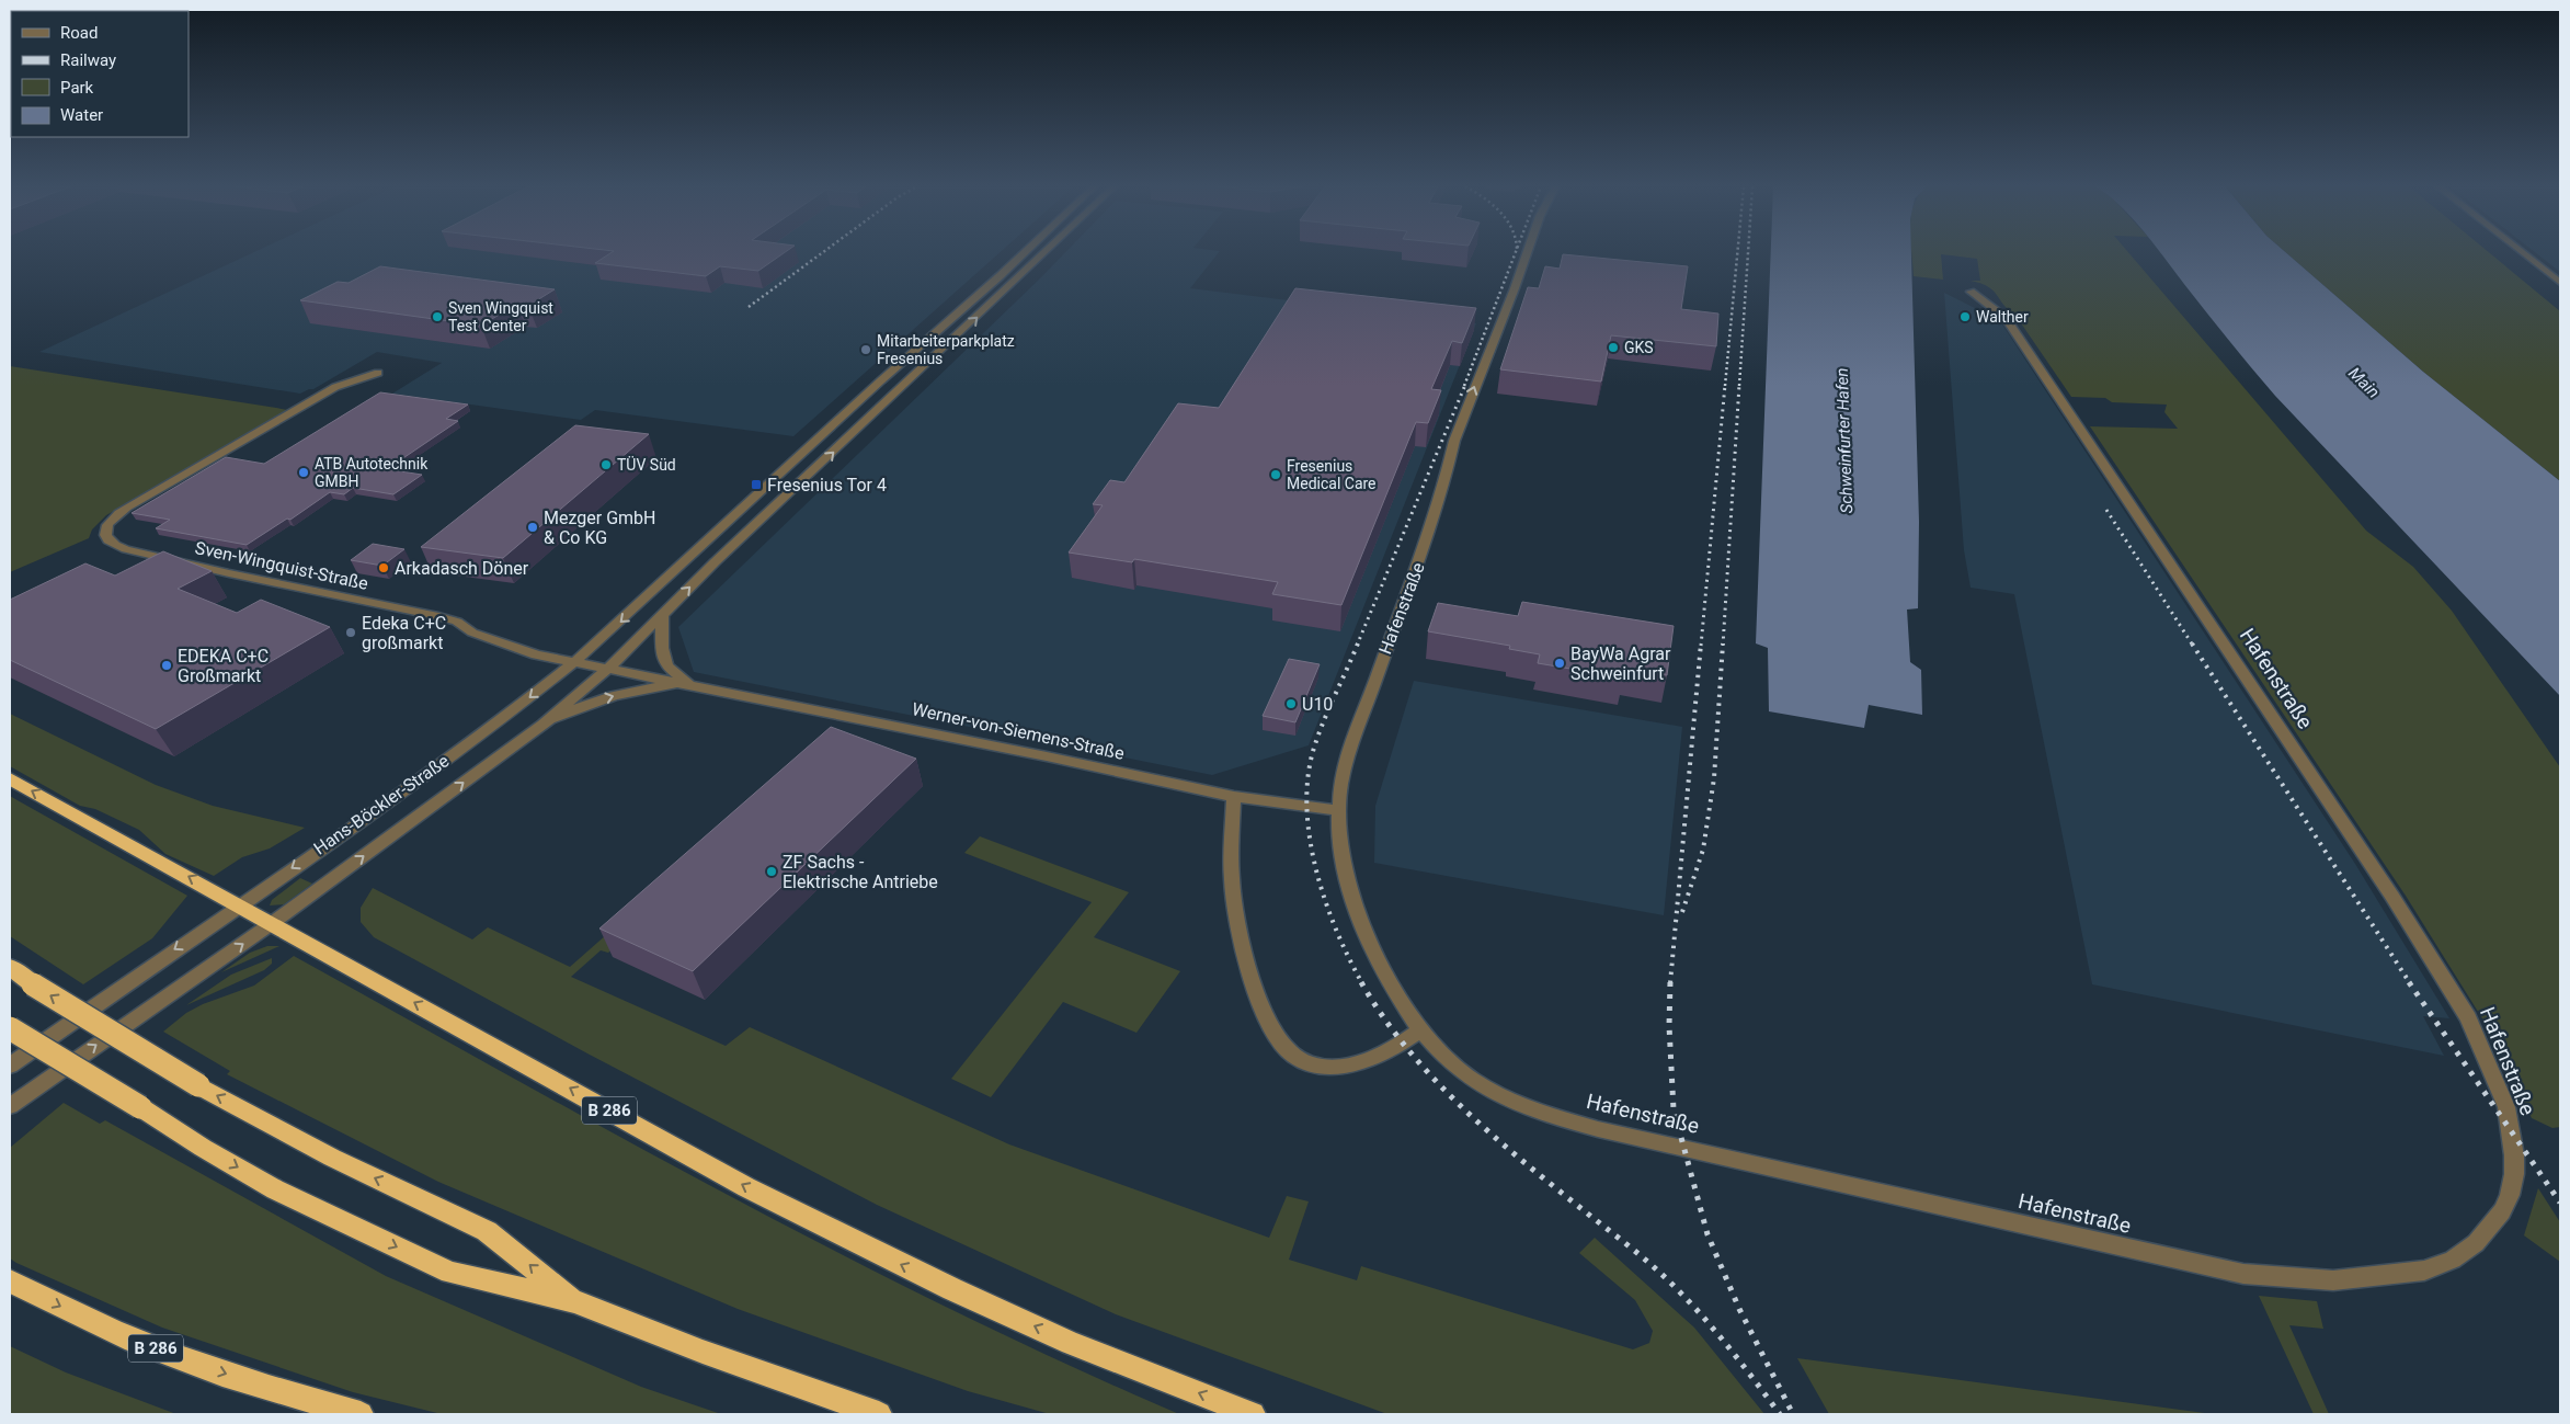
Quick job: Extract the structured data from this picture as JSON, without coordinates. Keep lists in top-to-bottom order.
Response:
{
  "streets": {
    "highway": ["B 286"],
    "street": [
      "Sven-Wingquist-Straße",
      "Hafenstraße",
      "Werner-von-Siemens-Straße",
      "Hans-Böckler-Straße"
    ]
  },
  "crossings": [
    ["Sven-Wingquist-Straße", "Werner-von-Siemens-Straße"],
    ["Sven-Wingquist-Straße", "Hans-Böckler-Straße"],
    ["Hafenstraße", "Werner-von-Siemens-Straße"],
    ["Werner-von-Siemens-Straße", "Hans-Böckler-Straße"],
    ["Hans-Böckler-Straße", "B 286"]
  ],
  "water": ["Main", "Schweinfurter Hafen"],
  "places": {
    "other": [
      "Sven Wingquist Test Center",
      "Walther",
      "GKS",
      "Mitarbeiterparkplatz Fresenius",
      "TÜV Süd",
      "ATB Autotechnik GMBH",
      "Fresenius Medical Care",
      "Mezger GmbH & Co KG",
      "Arkadasch Döner",
      "Edeka C+C großmarkt",
      "BayWa Agrar Schweinfurt",
      "EDEKA C+C Großmarkt",
      "U10",
      "ZF Sachs - Elektrische Antriebe"
    ],
    "transit": ["Fresenius Tor 4"]
  },
  "legend": [
    "Road",
    "Railway",
    "Park",
    "Water"
  ]
}
